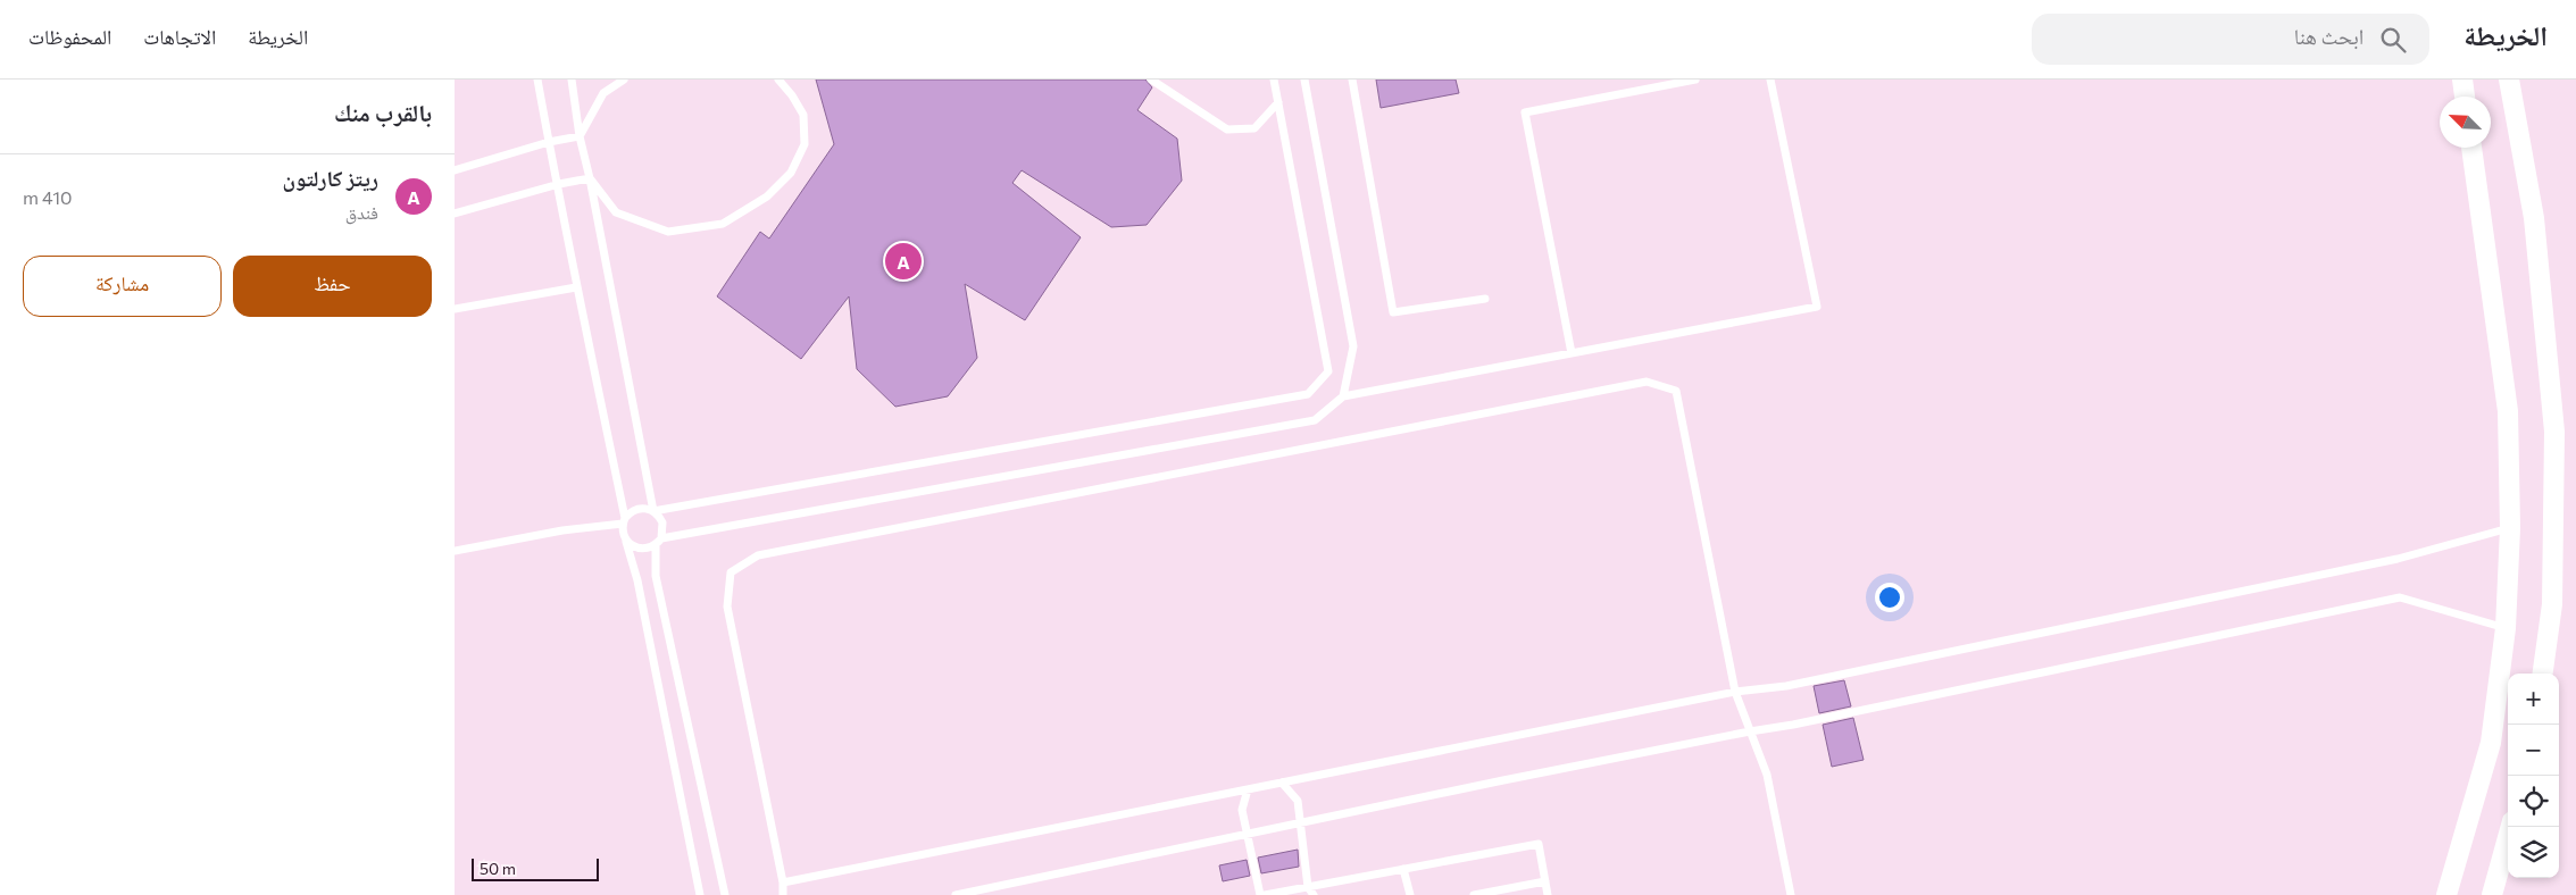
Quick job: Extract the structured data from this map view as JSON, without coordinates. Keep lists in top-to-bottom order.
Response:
{
  "scale_bar": "50 m",
  "north": "top left",
  "page": {
    "header": "الخريطة",
    "search": "ابحث هنا",
    "nav": ["الخريطة", "الاتجاهات", "المحفوظات"],
    "heading": "بالقرب منك",
    "list": [
      {
        "mark": "A",
        "name": "ريتز كارلتون",
        "note": "فندق",
        "value": "410 m"
      }
    ],
    "buttons": ["حفظ", "مشاركة"],
    "pins": "A",
    "map_buttons": ["+", "−"],
    "scale": "50 m"
  }
}
